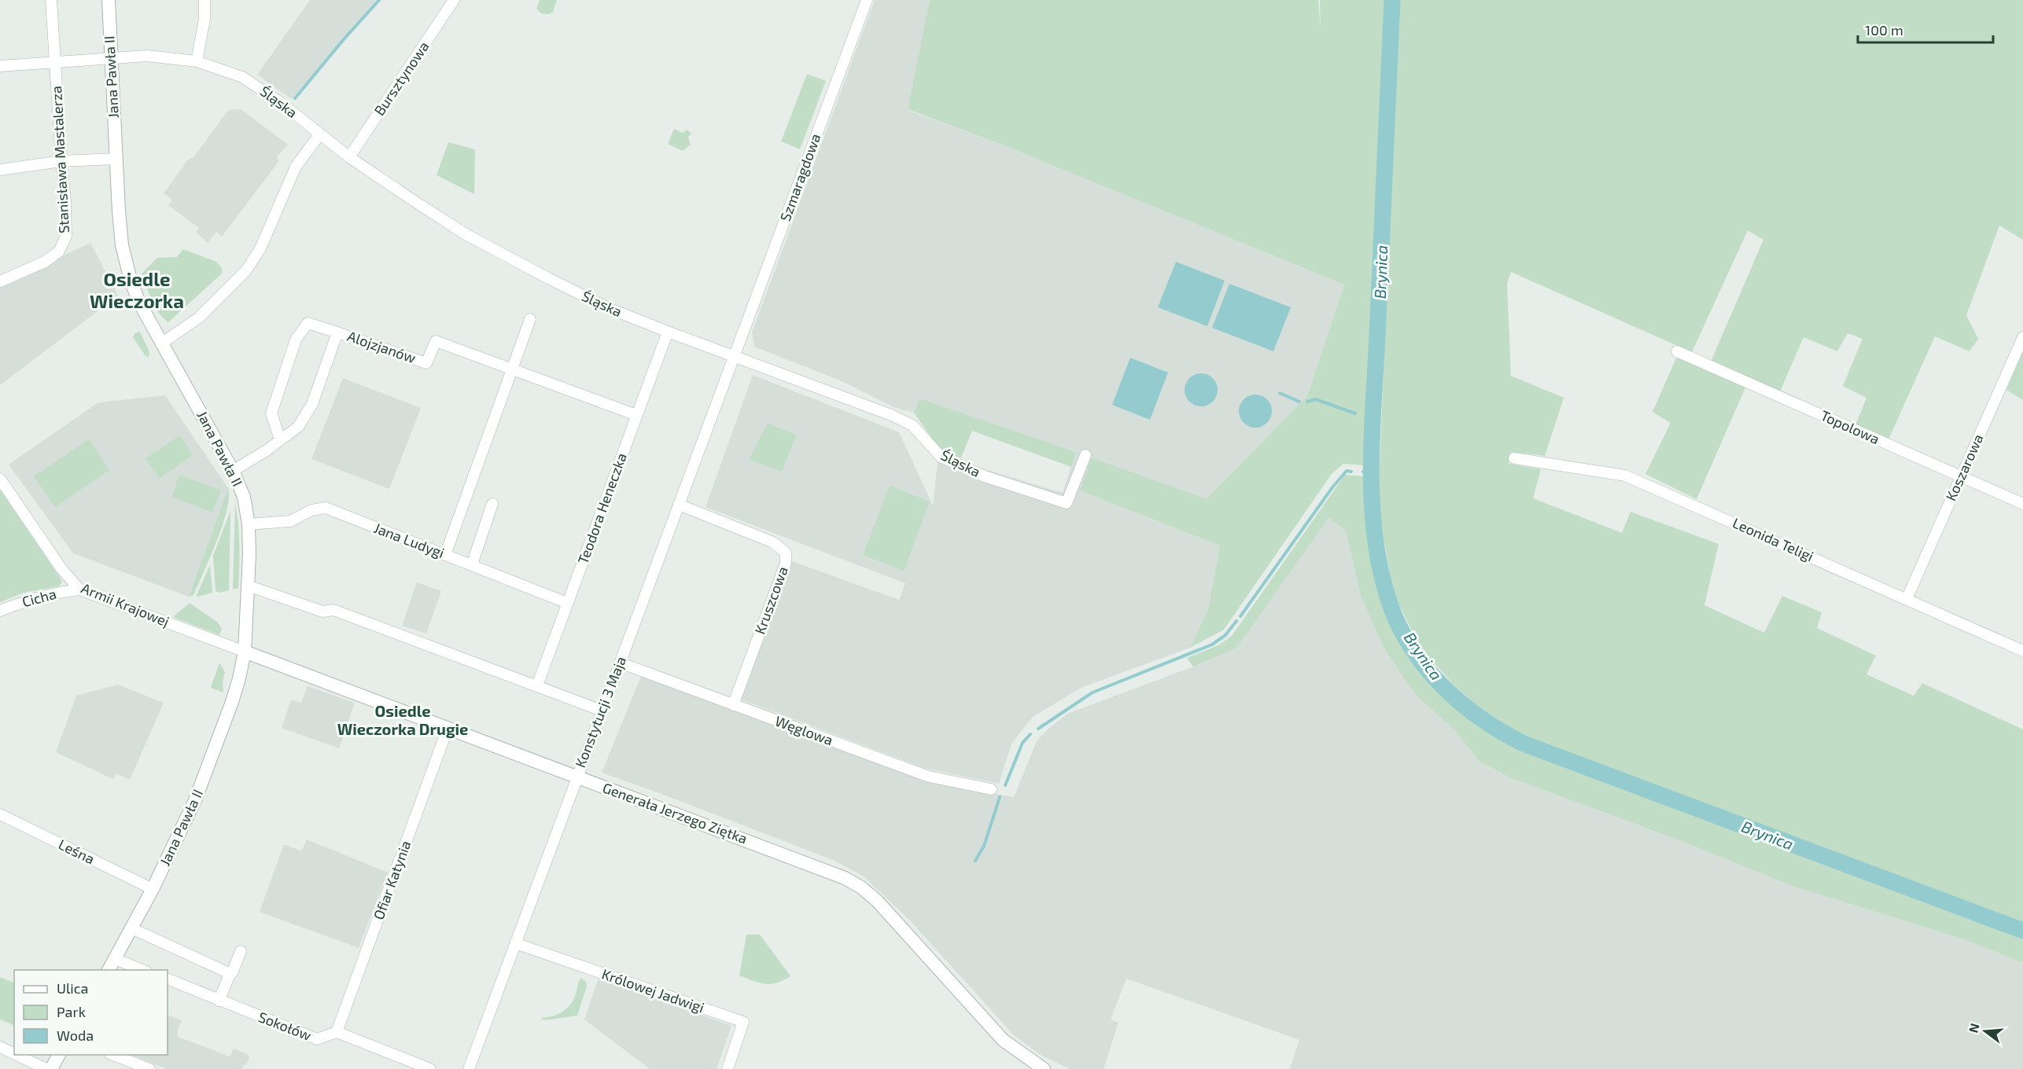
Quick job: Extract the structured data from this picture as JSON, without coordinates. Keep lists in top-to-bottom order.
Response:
{
  "streets": {
    "street": [
      "Jana Pawła II",
      "Bursztynowa",
      "Śląska",
      "Stanisława Mastalerza",
      "Szmaragdowa",
      "Alojzjanów",
      "Topolowa",
      "Koszarowa",
      "Teodora Heneczka",
      "Leonida Teligi",
      "Jana Ludygi",
      "Cicha",
      "Kruszcowa",
      "Armii Krajowej",
      "Konstytucji 3 Maja",
      "Węglowa",
      "Generała Jerzego Ziętka",
      "Leśna",
      "Ofiar Katynia",
      "Królowej Jadwigi",
      "Sokołów"
    ]
  },
  "crossings": [
    ["Jana Pawła II", "Śląska"],
    ["Jana Pawła II", "Alojzjanów"],
    ["Jana Pawła II", "Jana Ludygi"],
    ["Jana Pawła II", "Armii Krajowej"],
    ["Jana Pawła II", "Generała Jerzego Ziętka"],
    ["Jana Pawła II", "Leśna"],
    ["Bursztynowa", "Śląska"],
    ["Śląska", "Stanisława Mastalerza"],
    ["Śląska", "Szmaragdowa"],
    ["Śląska", "Teodora Heneczka"],
    ["Śląska", "Konstytucji 3 Maja"],
    ["Szmaragdowa", "Konstytucji 3 Maja"],
    ["Alojzjanów", "Teodora Heneczka"],
    ["Topolowa", "Koszarowa"],
    ["Koszarowa", "Leonida Teligi"],
    ["Teodora Heneczka", "Jana Ludygi"],
    ["Cicha", "Armii Krajowej"],
    ["Kruszcowa", "Konstytucji 3 Maja"],
    ["Kruszcowa", "Węglowa"],
    ["Armii Krajowej", "Generała Jerzego Ziętka"],
    ["Konstytucji 3 Maja", "Węglowa"],
    ["Konstytucji 3 Maja", "Generała Jerzego Ziętka"],
    ["Konstytucji 3 Maja", "Królowej Jadwigi"],
    ["Generała Jerzego Ziętka", "Ofiar Katynia"],
    ["Ofiar Katynia", "Sokołów"]
  ],
  "districts": ["Osiedle Wieczorka", "Osiedle Wieczorka Drugie"],
  "water": ["Brynica"],
  "legend": ["Ulica", "Park", "Woda"],
  "scale_bar": "100 m",
  "north": "left"
}
